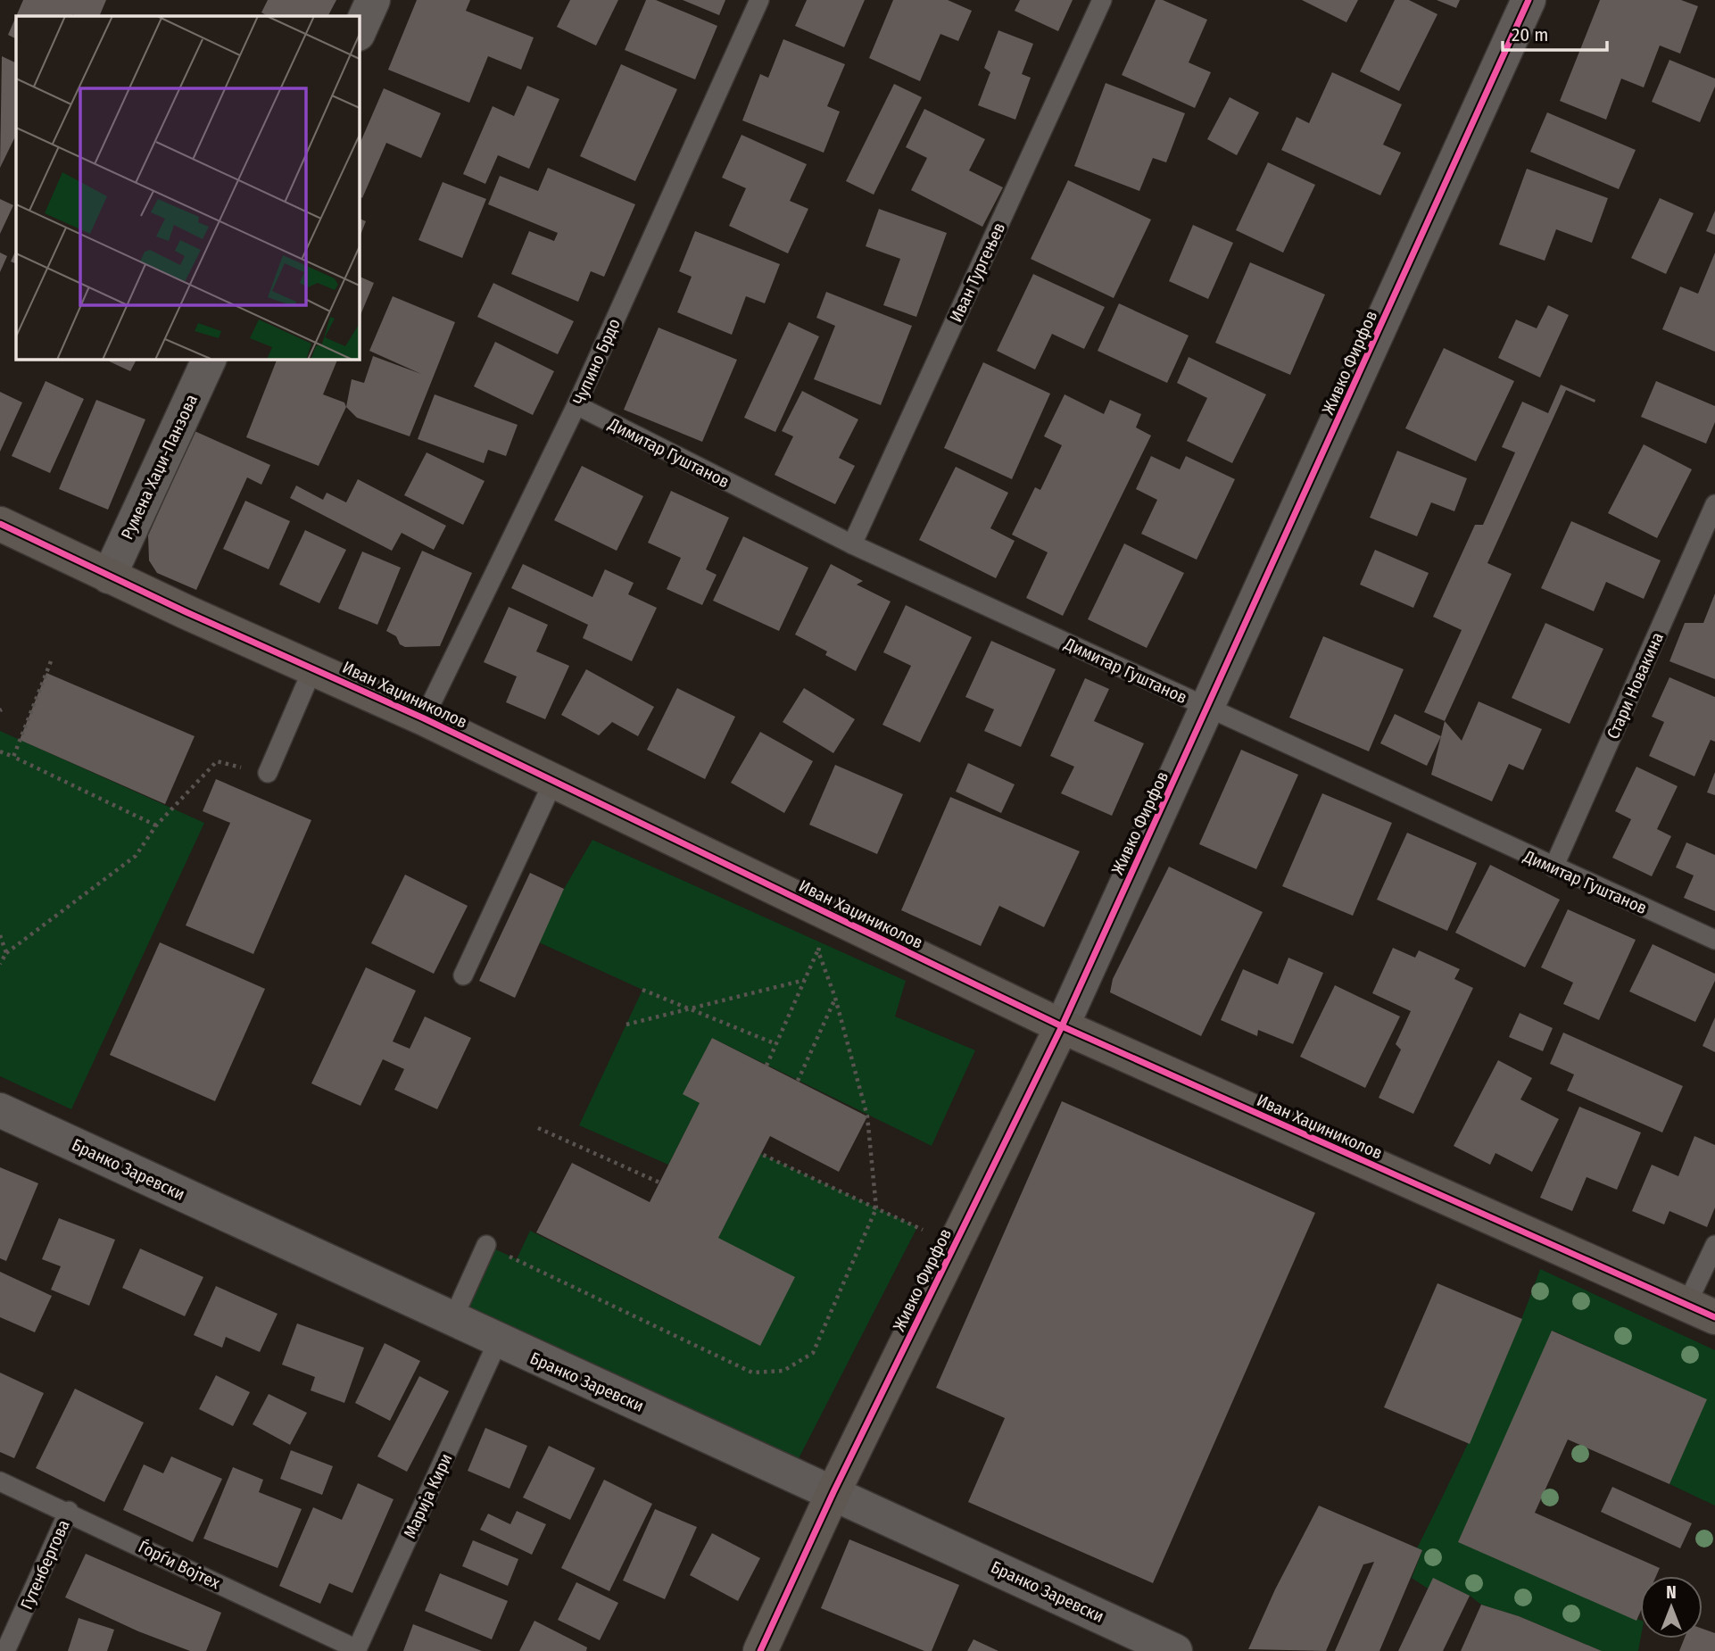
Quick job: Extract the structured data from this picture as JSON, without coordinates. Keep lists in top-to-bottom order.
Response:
{
  "streets": {
    "street": [
      "Живко Фирфов",
      "Румена Хаџи-Панзова",
      "Иван Хаџиниколов",
      "Бранко Заревски"
    ],
    "lane": [
      "Иван Тургењев",
      "Чупино Брдо",
      "Димитар Гуштанов",
      "Стари Новакина",
      "Марија Кири",
      "Гутенбергова",
      "Ѓорѓи Војтех"
    ]
  },
  "crossings": [
    ["Иван Тургењев", "Димитар Гуштанов"],
    ["Чупино Брдо", "Димитар Гуштанов"],
    ["Чупино Брдо", "Иван Хаџиниколов"],
    ["Живко Фирфов", "Димитар Гуштанов"],
    ["Живко Фирфов", "Иван Хаџиниколов"],
    ["Живко Фирфов", "Бранко Заревски"],
    ["Димитар Гуштанов", "Стари Новакина"],
    ["Румена Хаџи-Панзова", "Иван Хаџиниколов"],
    ["Бранко Заревски", "Марија Кири"],
    ["Марија Кири", "Ѓорѓи Војтех"],
    ["Гутенбергова", "Ѓорѓи Војтех"]
  ],
  "scale_bar": "20 m",
  "north": "top"
}
